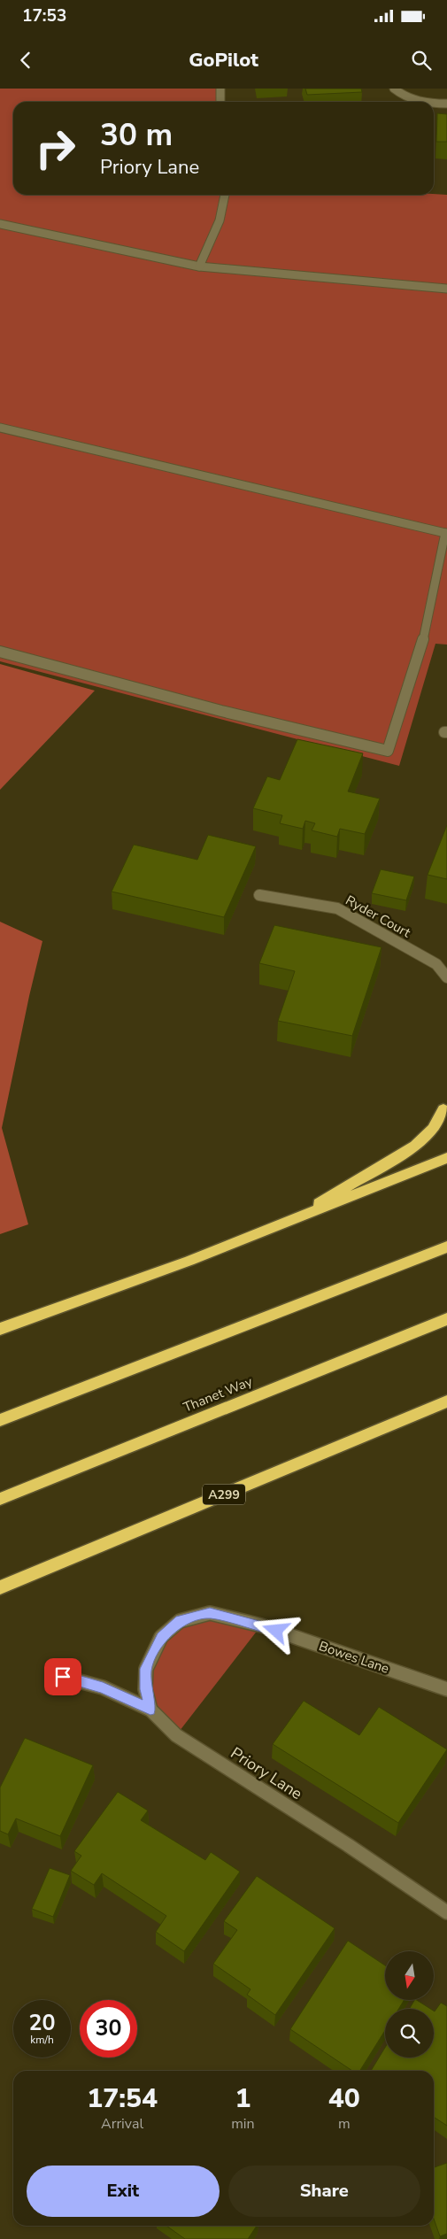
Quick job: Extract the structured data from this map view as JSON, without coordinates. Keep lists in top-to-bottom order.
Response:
{
  "streets": {
    "highway": ["Thanet Way", "A299"],
    "street": ["Ryder Court", "Bowes Lane", "Priory Lane"]
  },
  "crossings": [
    ["Bowes Lane", "Priory Lane"]
  ],
  "north": "bottom",
  "page": {
    "status": "17:53",
    "header": "GoPilot",
    "turn": ["30 m", "Priory Lane"],
    "speed": "20 km/h",
    "limit": "30",
    "eta": [
      "17:54",
      "Arrival",
      "1",
      "min",
      "40",
      "m"
    ],
    "buttons": ["Exit", "Share"]
  }
}
